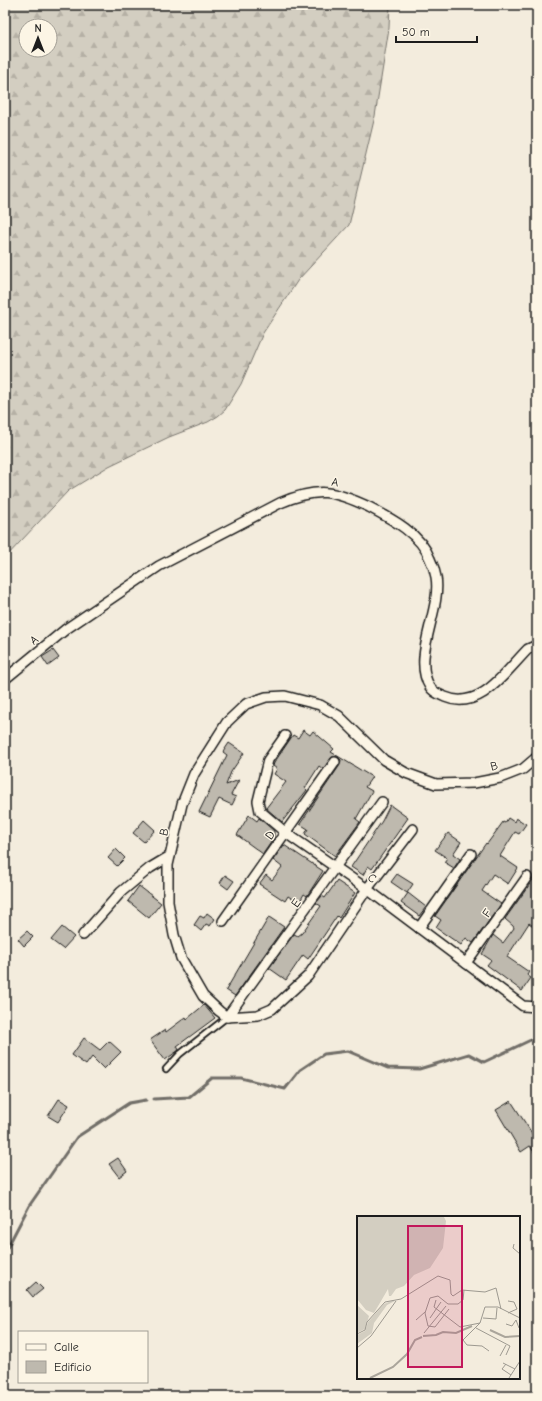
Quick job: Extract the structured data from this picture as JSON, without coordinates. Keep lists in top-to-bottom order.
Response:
{
  "streets": {
    "street": [
      "A",
      "B",
      "D",
      "C",
      "E",
      "F"
    ]
  },
  "crossings": [
    ["B", "E"],
    ["D", "C"],
    ["C", "E"],
    ["C", "F"]
  ],
  "legend": ["Calle", "Edificio"],
  "scale_bar": "50 m",
  "north": "top"
}
